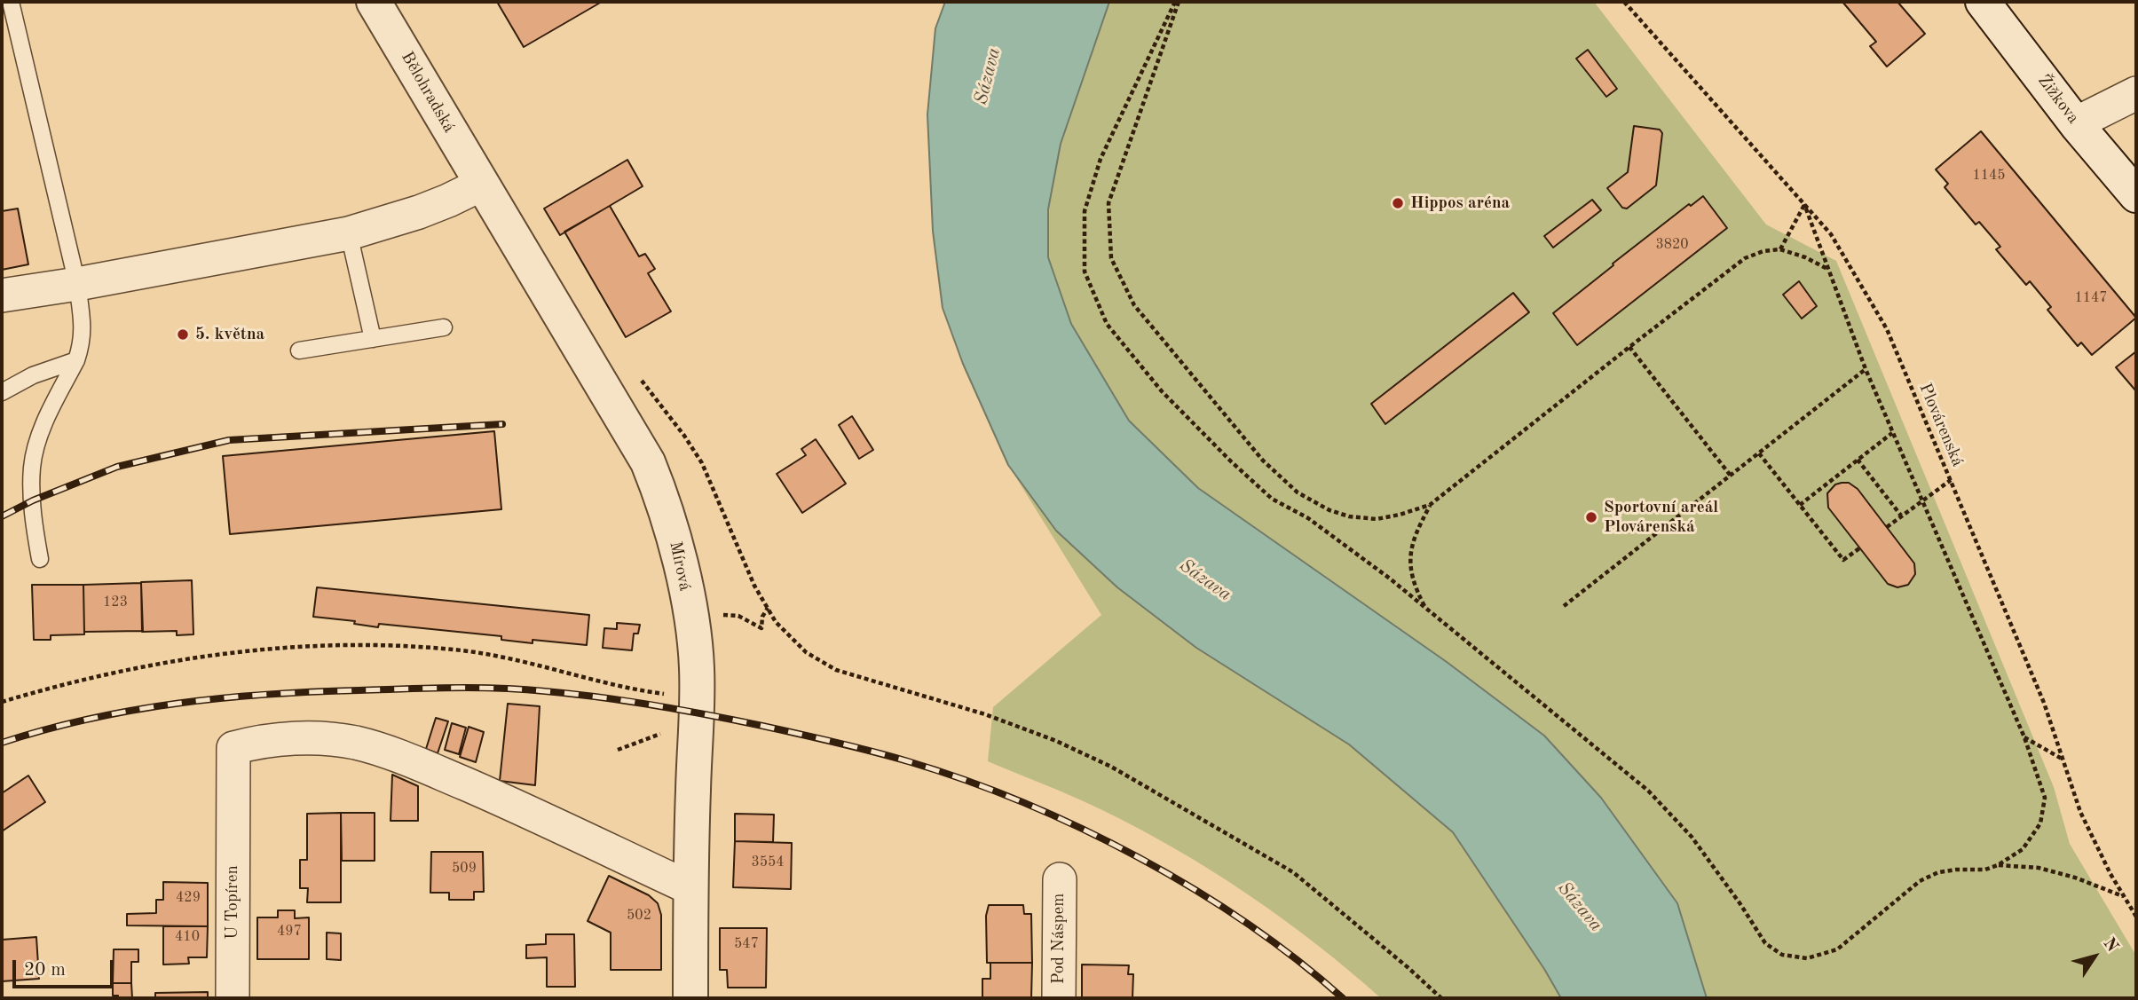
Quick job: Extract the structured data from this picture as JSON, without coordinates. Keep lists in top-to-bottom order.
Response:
{
  "streets": {
    "street": [
      "Bělohradská",
      "Žižkova",
      "Mírová",
      "U Topíren",
      "Pod Náspem"
    ],
    "path": ["Plovárenská"]
  },
  "crossings": [
    ["Bělohradská", "Mírová"],
    ["Mírová", "U Topíren"]
  ],
  "water": ["Sázava"],
  "places": ["Hippos aréna", "5. května", "Sportovní areál Plovárenská"],
  "house_numbers": [
    "1145",
    "3820",
    "1147",
    "123",
    "3554",
    "509",
    "429",
    "502",
    "497",
    "410",
    "547"
  ],
  "scale_bar": "20 m",
  "north": "top right"
}
